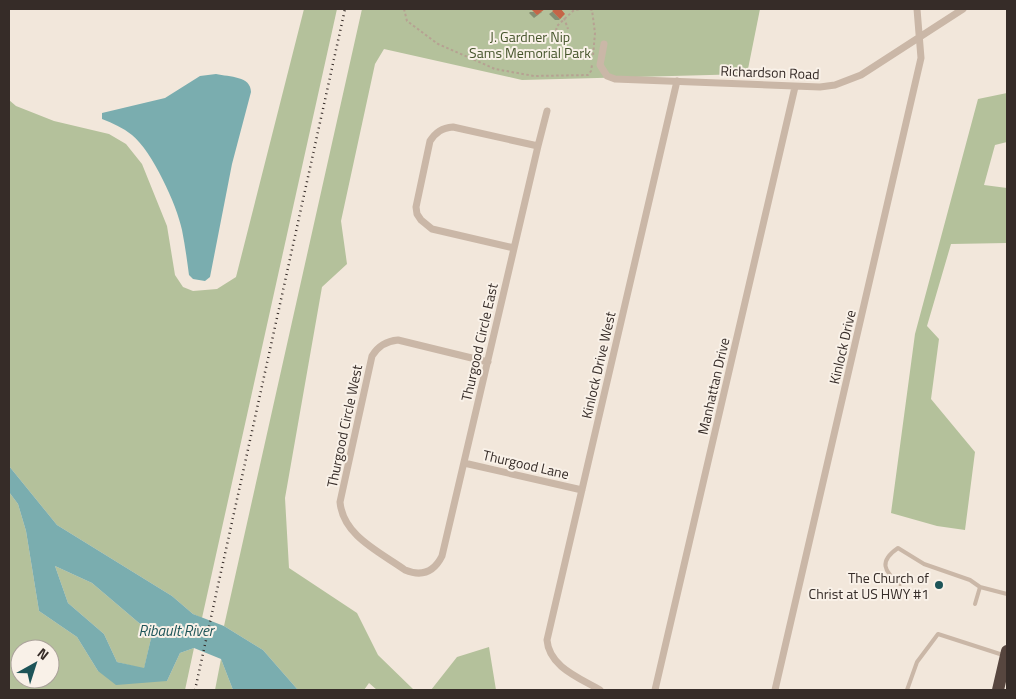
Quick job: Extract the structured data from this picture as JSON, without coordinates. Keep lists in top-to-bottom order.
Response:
{
  "streets": {
    "street": [
      "Richardson Road",
      "Thurgood Circle East",
      "Kinlock Drive",
      "Kinlock Drive West",
      "Manhattan Drive",
      "Thurgood Circle West",
      "Thurgood Lane"
    ]
  },
  "crossings": [
    ["Richardson Road", "Kinlock Drive"],
    ["Richardson Road", "Kinlock Drive West"],
    ["Richardson Road", "Manhattan Drive"],
    ["Thurgood Circle East", "Thurgood Circle West"],
    ["Thurgood Circle East", "Thurgood Lane"],
    ["Kinlock Drive West", "Thurgood Lane"]
  ],
  "water": ["Ribault River"],
  "parks": ["J. Gardner Nip Sams Memorial Park"],
  "places": ["The Church of Christ at US HWY #1"],
  "north": "top right"
}
